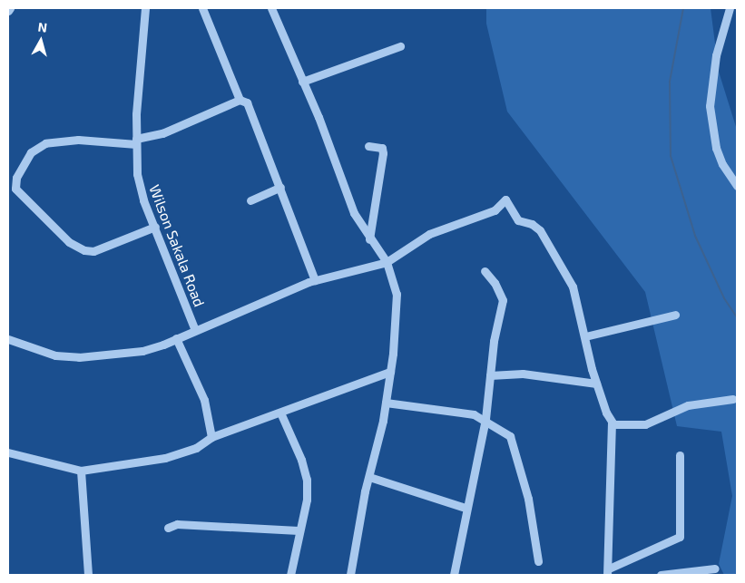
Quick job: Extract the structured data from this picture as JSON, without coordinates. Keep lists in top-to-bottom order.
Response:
{
  "streets": {
    "street": ["Wilson Sakala Road"]
  },
  "north": "top"
}
